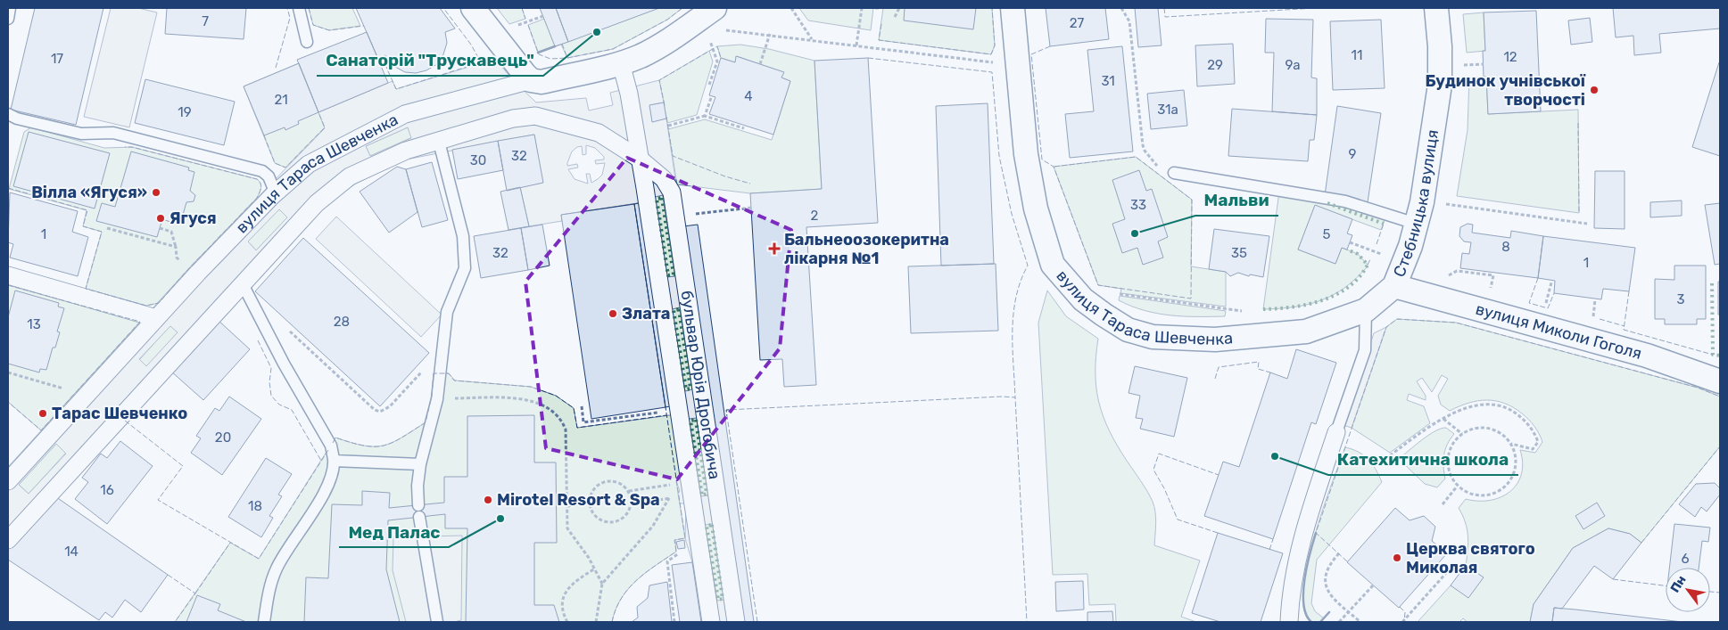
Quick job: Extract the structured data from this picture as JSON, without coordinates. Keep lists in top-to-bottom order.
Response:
{
  "streets": {
    "street": [
      "вулиця Тараса Шевченка",
      "Стебницька вулиця",
      "вулиця Миколи Гоголя",
      "бульвар Юрія Дрогобича"
    ]
  },
  "crossings": [
    ["вулиця Тараса Шевченка", "Стебницька вулиця"],
    ["вулиця Тараса Шевченка", "бульвар Юрія Дрогобича"],
    ["Стебницька вулиця", "вулиця Миколи Гоголя"]
  ],
  "places": {
    "other": [
      "Санаторій \"Трускавець\"",
      "Будинок учнівської творчості",
      "Вілла «Ягуся»",
      "Ягуся",
      "Мальви",
      "Злата",
      "Тарас Шевченко",
      "Катехитична школа",
      "Mirotel Resort & Spa",
      "Мед Палас",
      "Церква святого Миколая"
    ],
    "health": ["Бальнеоозокеритна лікарня №1"]
  },
  "house_numbers": [
    "7",
    "27",
    "11",
    "12",
    "17",
    "29",
    "9а",
    "31",
    "4",
    "21",
    "31а",
    "19",
    "9",
    "32",
    "30",
    "33",
    "2",
    "1",
    "5",
    "8",
    "32",
    "35",
    "1",
    "3",
    "28",
    "13",
    "20",
    "16",
    "18",
    "14",
    "6"
  ],
  "north": "top left"
}
